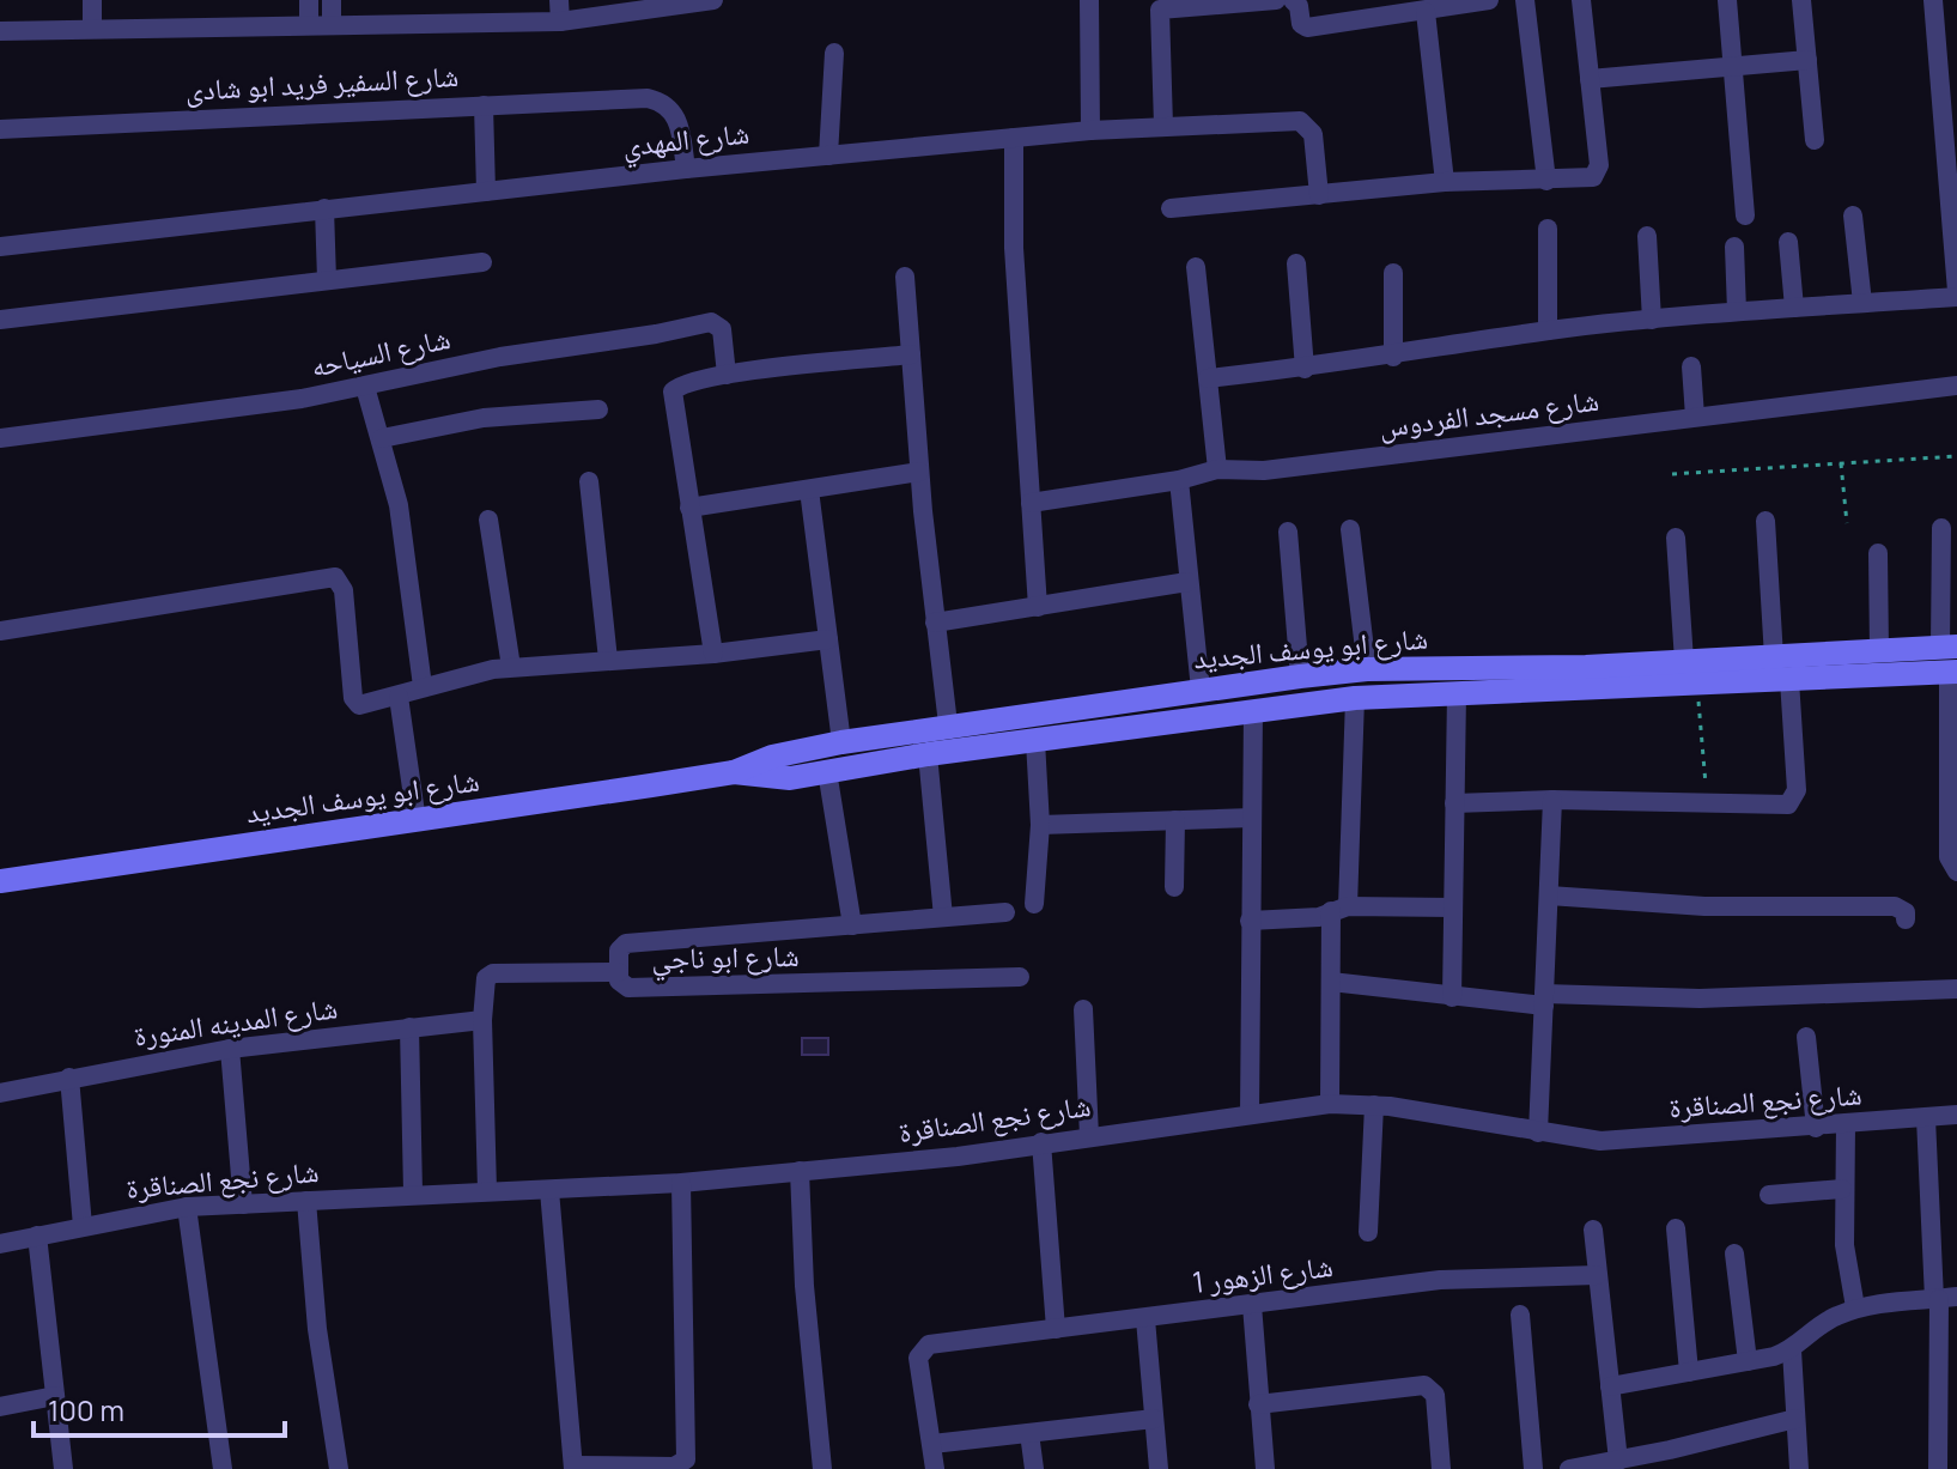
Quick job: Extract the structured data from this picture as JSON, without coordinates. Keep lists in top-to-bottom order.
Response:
{
  "streets": {
    "street": [
      "شارع السفير فريد ابو شادى",
      "شارع المهدي",
      "شارع السياحه",
      "شارع مسجد الفردوس",
      "شارع ابو يوسف الجديد",
      "شارع ابو ناجي",
      "شارع المدينه المنورة",
      "شارع نجع الصناقرة",
      "شارع الزهور 1"
    ]
  },
  "crossings": [
    ["شارع السفير فريد ابو شادى", "شارع المهدي"],
    ["شارع ابو ناجي", "شارع المدينه المنورة"],
    ["شارع ابو ناجي", "شارع نجع الصناقرة"]
  ],
  "scale_bar": "100 m"
}
